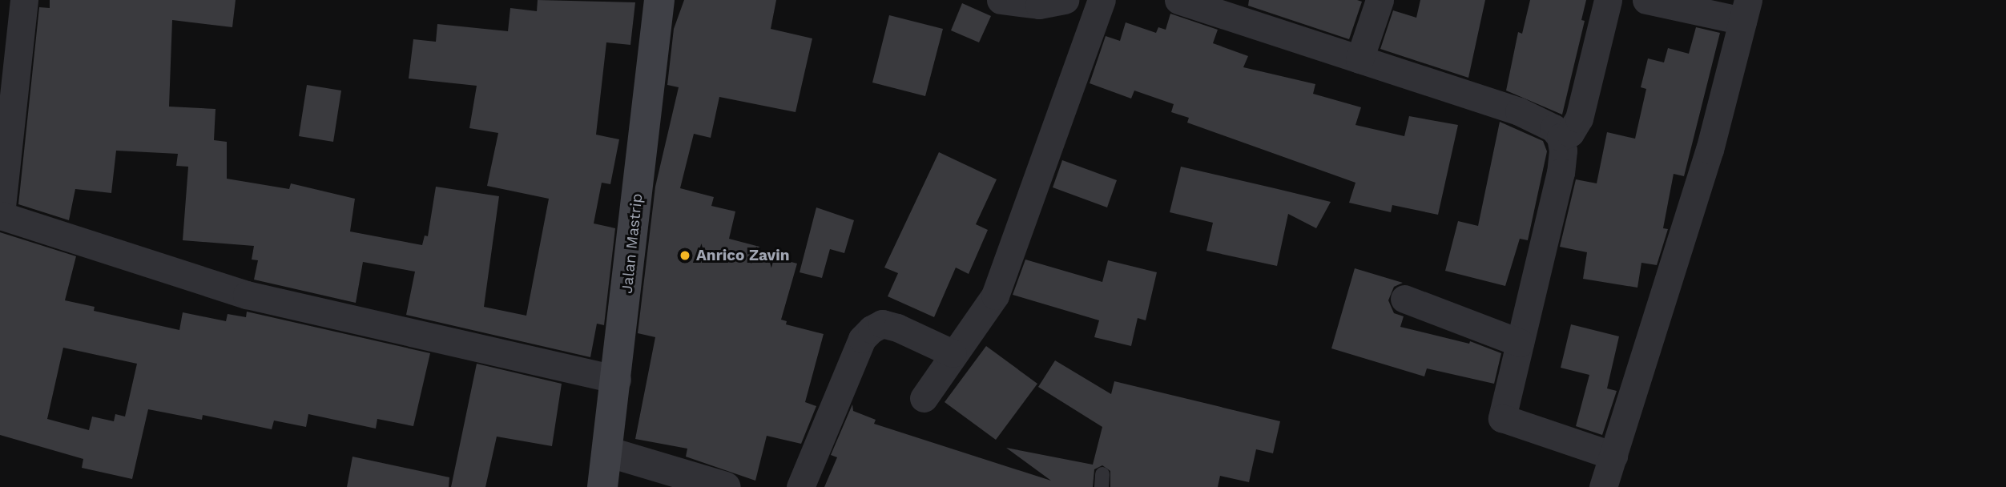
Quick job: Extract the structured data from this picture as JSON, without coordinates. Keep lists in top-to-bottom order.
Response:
{
  "streets": {
    "main road": ["Jalan Mastrip"]
  },
  "places": ["Anrico Zavin"]
}
